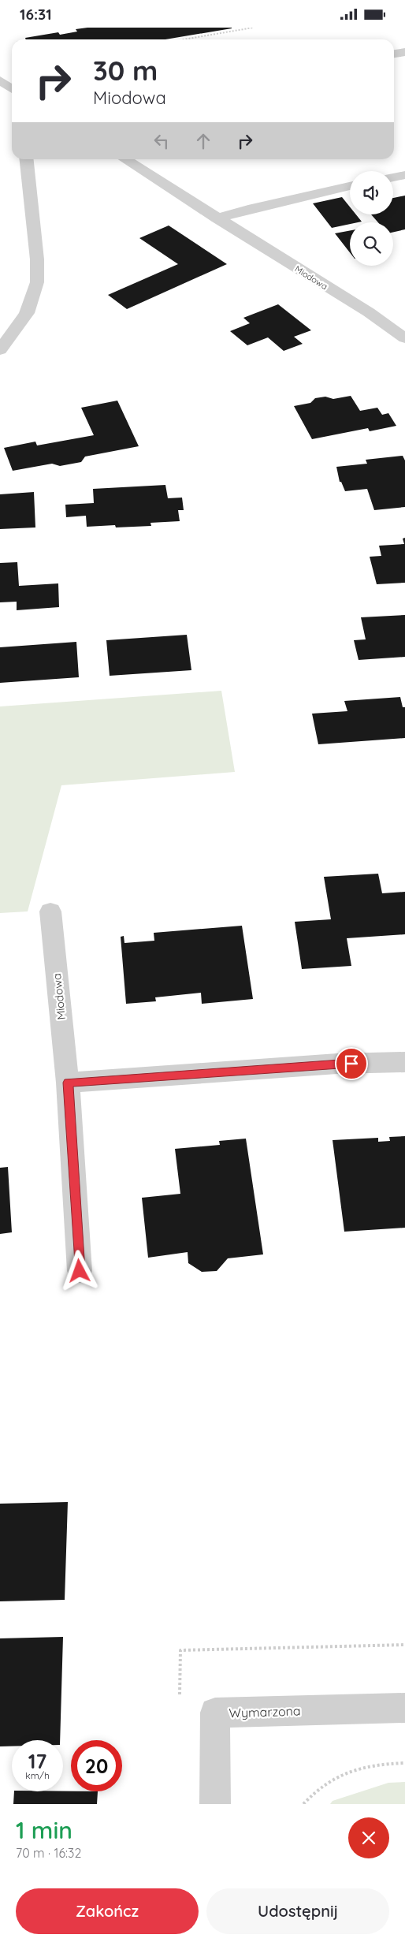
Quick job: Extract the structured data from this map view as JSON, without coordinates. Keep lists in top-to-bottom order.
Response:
{
  "streets": {
    "street": ["Miodowa", "Wymarzona"]
  },
  "page": {
    "status": "16:31",
    "turn": ["30 m", "Miodowa"],
    "speed": "17 km/h",
    "limit": "20",
    "heading": ["1 min", "70 m · 16:32"],
    "buttons": ["Zakończ", "Udostępnij"]
  }
}
